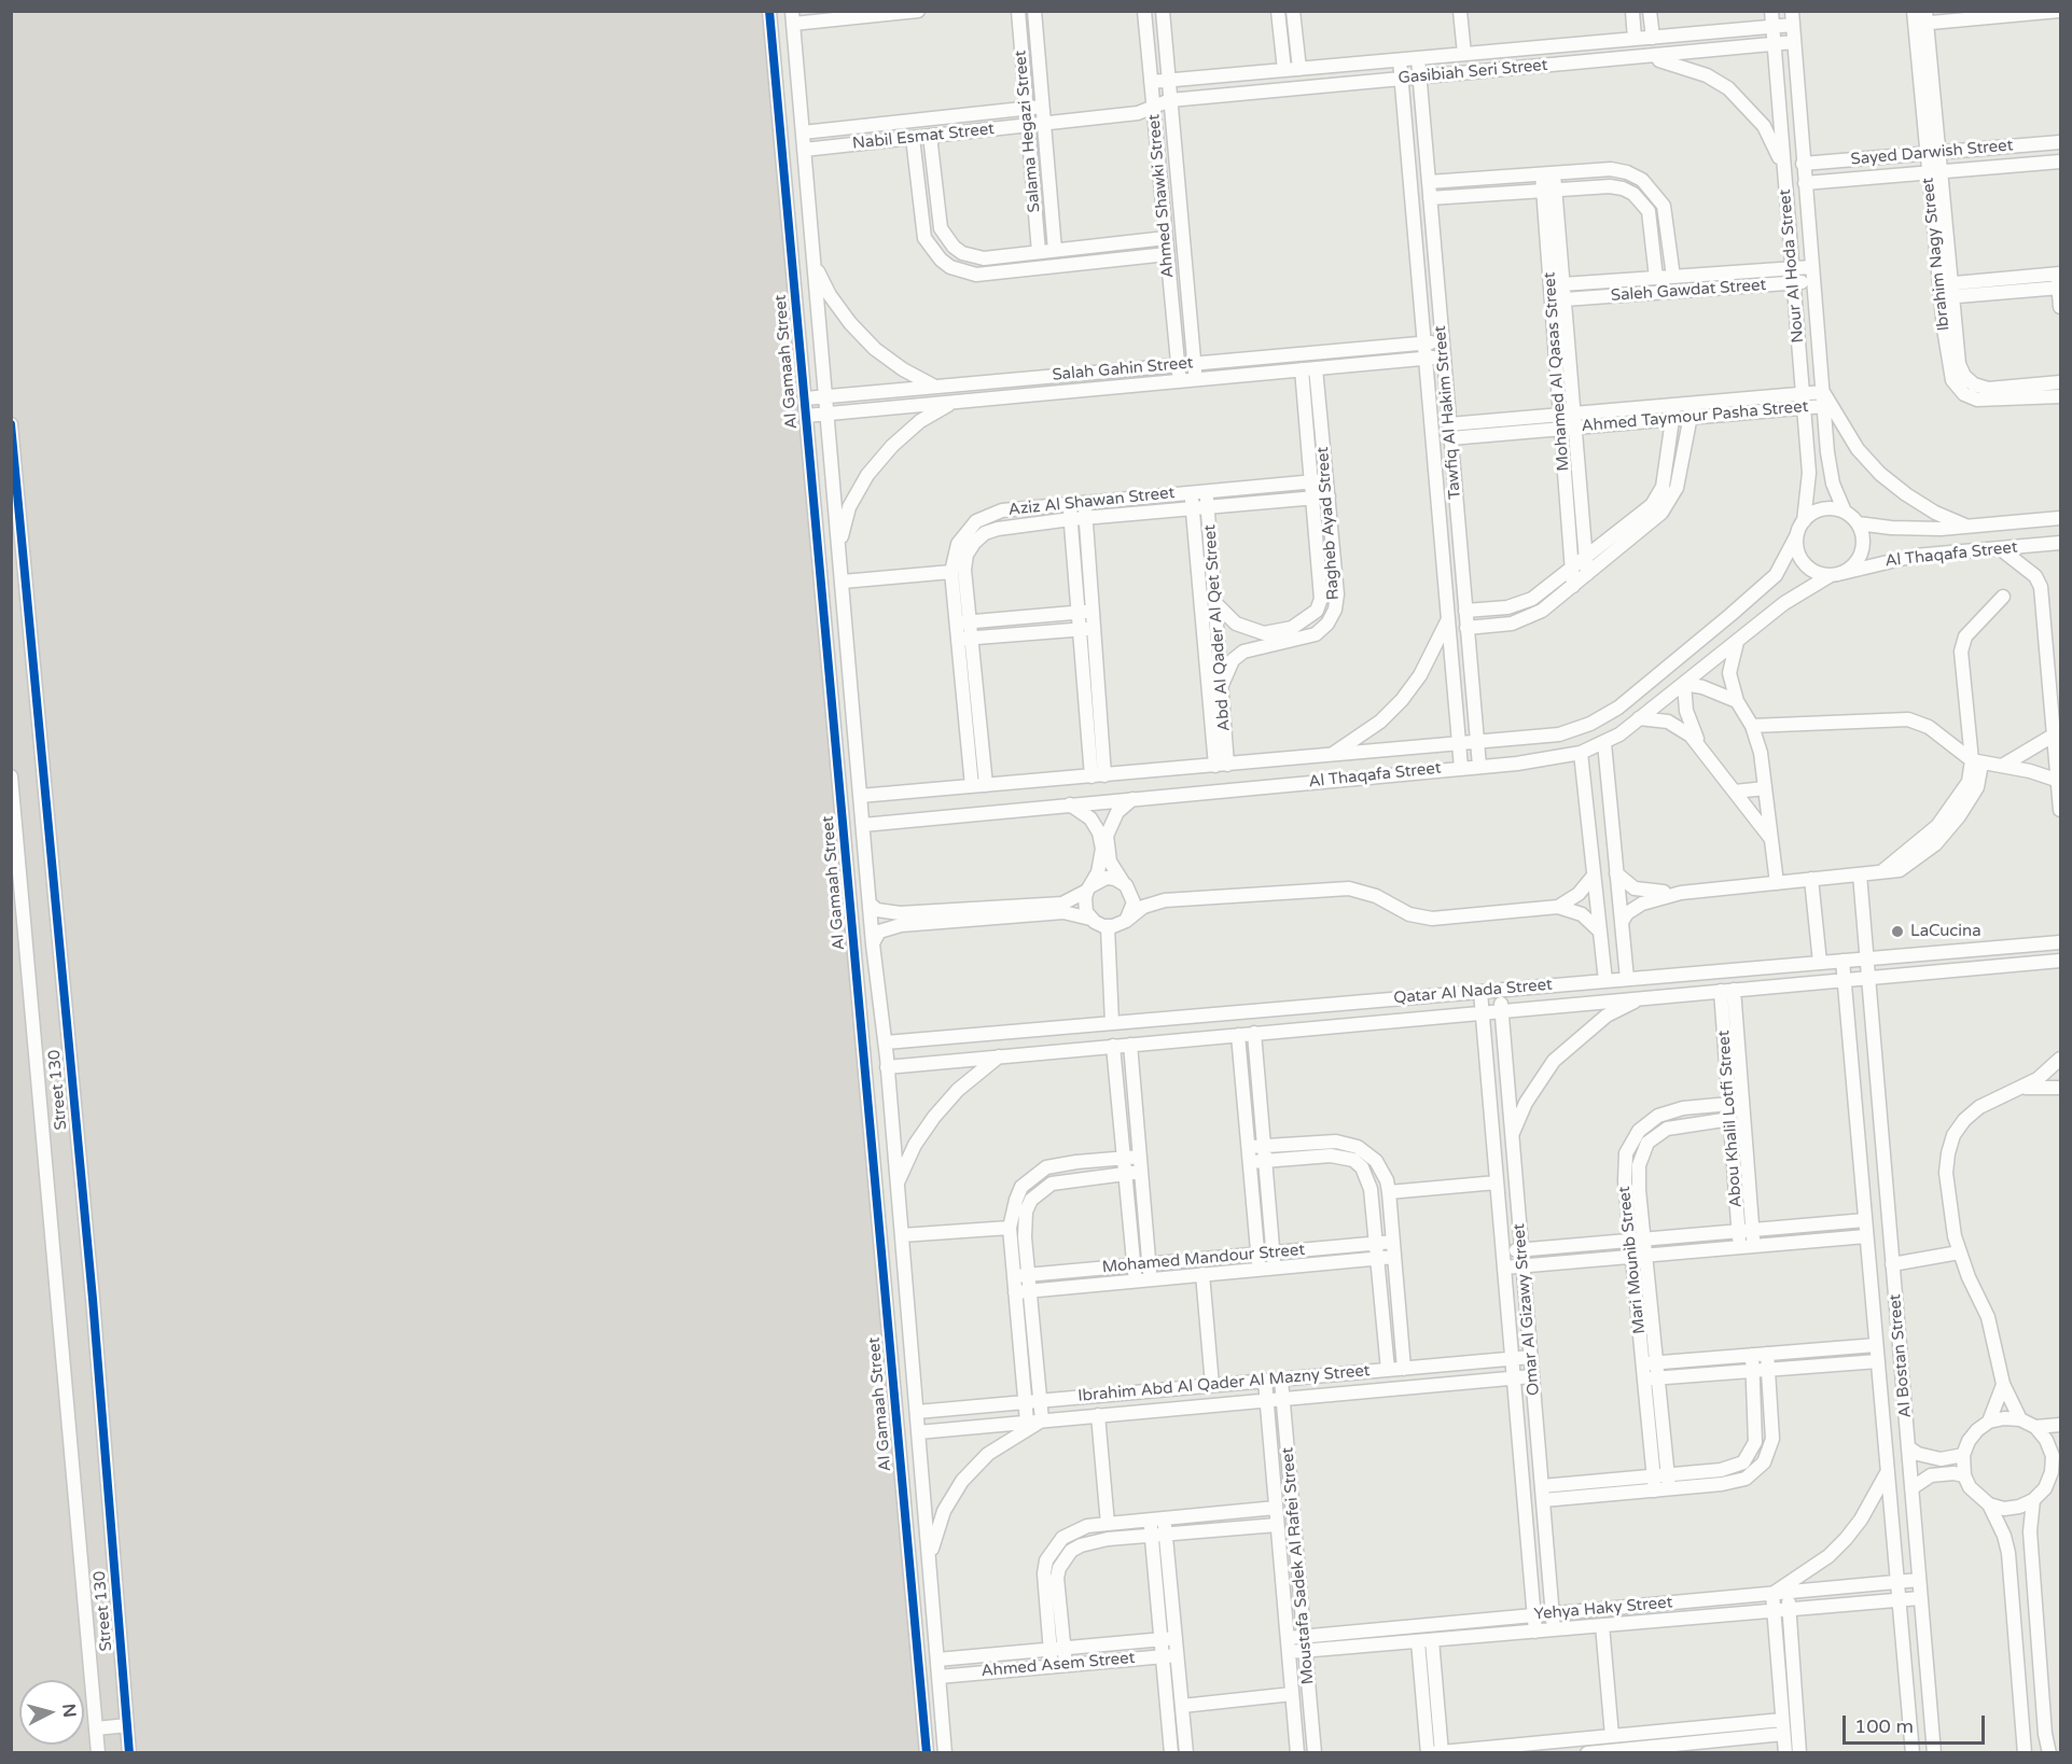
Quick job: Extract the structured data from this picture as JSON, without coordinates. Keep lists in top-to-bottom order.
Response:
{
  "streets": {
    "street": [
      "Gasibiah Seri Street",
      "Salama Hegazi Street",
      "Nabil Esmat Street",
      "Sayed Darwish Street",
      "Ahmed Shawki Street",
      "Ibrahim Nagy Street",
      "Nour Al Hoda Street",
      "Saleh Gawdat Street",
      "Al Gamaah Street",
      "Salah Gahin Street",
      "Mohamed Al Qasas Street",
      "Tawfiq Al Hakim Street",
      "Ahmed Taymour Pasha Street",
      "Aziz Al Shawan Street",
      "Ragheb Ayad Street",
      "Al Thaqafa Street",
      "Abd Al Qader Al Qet Street",
      "Qatar Al Nada Street",
      "Street 130",
      "Abou Khalil Lotfi Street",
      "Mohamed Mandour Street",
      "Mari Mounib Street",
      "Omar Al Gizawy Street",
      "Al Bostan Street",
      "Ibrahim Abd Al Qader Al Mazny Street",
      "Moustafa Sadek Al Rafei Street",
      "Yehya Haky Street",
      "Ahmed Asem Street"
    ]
  },
  "crossings": [
    ["Gasibiah Seri Street", "Salama Hegazi Street"],
    ["Gasibiah Seri Street", "Nabil Esmat Street"],
    ["Gasibiah Seri Street", "Ahmed Shawki Street"],
    ["Gasibiah Seri Street", "Nour Al Hoda Street"],
    ["Gasibiah Seri Street", "Tawfiq Al Hakim Street"],
    ["Salama Hegazi Street", "Nabil Esmat Street"],
    ["Nabil Esmat Street", "Al Gamaah Street"],
    ["Sayed Darwish Street", "Ibrahim Nagy Street"],
    ["Sayed Darwish Street", "Nour Al Hoda Street"],
    ["Ahmed Shawki Street", "Salah Gahin Street"],
    ["Nour Al Hoda Street", "Saleh Gawdat Street"],
    ["Nour Al Hoda Street", "Ahmed Taymour Pasha Street"],
    ["Nour Al Hoda Street", "Al Thaqafa Street"],
    ["Saleh Gawdat Street", "Mohamed Al Qasas Street"],
    ["Al Gamaah Street", "Salah Gahin Street"],
    ["Al Gamaah Street", "Al Thaqafa Street"],
    ["Al Gamaah Street", "Qatar Al Nada Street"],
    ["Al Gamaah Street", "Ibrahim Abd Al Qader Al Mazny Street"],
    ["Al Gamaah Street", "Ahmed Asem Street"],
    ["Salah Gahin Street", "Tawfiq Al Hakim Street"],
    ["Salah Gahin Street", "Ragheb Ayad Street"],
    ["Mohamed Al Qasas Street", "Ahmed Taymour Pasha Street"],
    ["Tawfiq Al Hakim Street", "Ahmed Taymour Pasha Street"],
    ["Tawfiq Al Hakim Street", "Al Thaqafa Street"],
    ["Aziz Al Shawan Street", "Ragheb Ayad Street"],
    ["Aziz Al Shawan Street", "Al Thaqafa Street"],
    ["Aziz Al Shawan Street", "Abd Al Qader Al Qet Street"],
    ["Ragheb Ayad Street", "Abd Al Qader Al Qet Street"],
    ["Al Thaqafa Street", "Abd Al Qader Al Qet Street"],
    ["Qatar Al Nada Street", "Abou Khalil Lotfi Street"],
    ["Qatar Al Nada Street", "Omar Al Gizawy Street"],
    ["Qatar Al Nada Street", "Al Bostan Street"],
    ["Abou Khalil Lotfi Street", "Mari Mounib Street"],
    ["Omar Al Gizawy Street", "Ibrahim Abd Al Qader Al Mazny Street"],
    ["Omar Al Gizawy Street", "Yehya Haky Street"],
    ["Al Bostan Street", "Yehya Haky Street"],
    ["Ibrahim Abd Al Qader Al Mazny Street", "Moustafa Sadek Al Rafei Street"],
    ["Moustafa Sadek Al Rafei Street", "Yehya Haky Street"]
  ],
  "places": ["LaCucina"],
  "scale_bar": "100 m",
  "north": "right"
}
